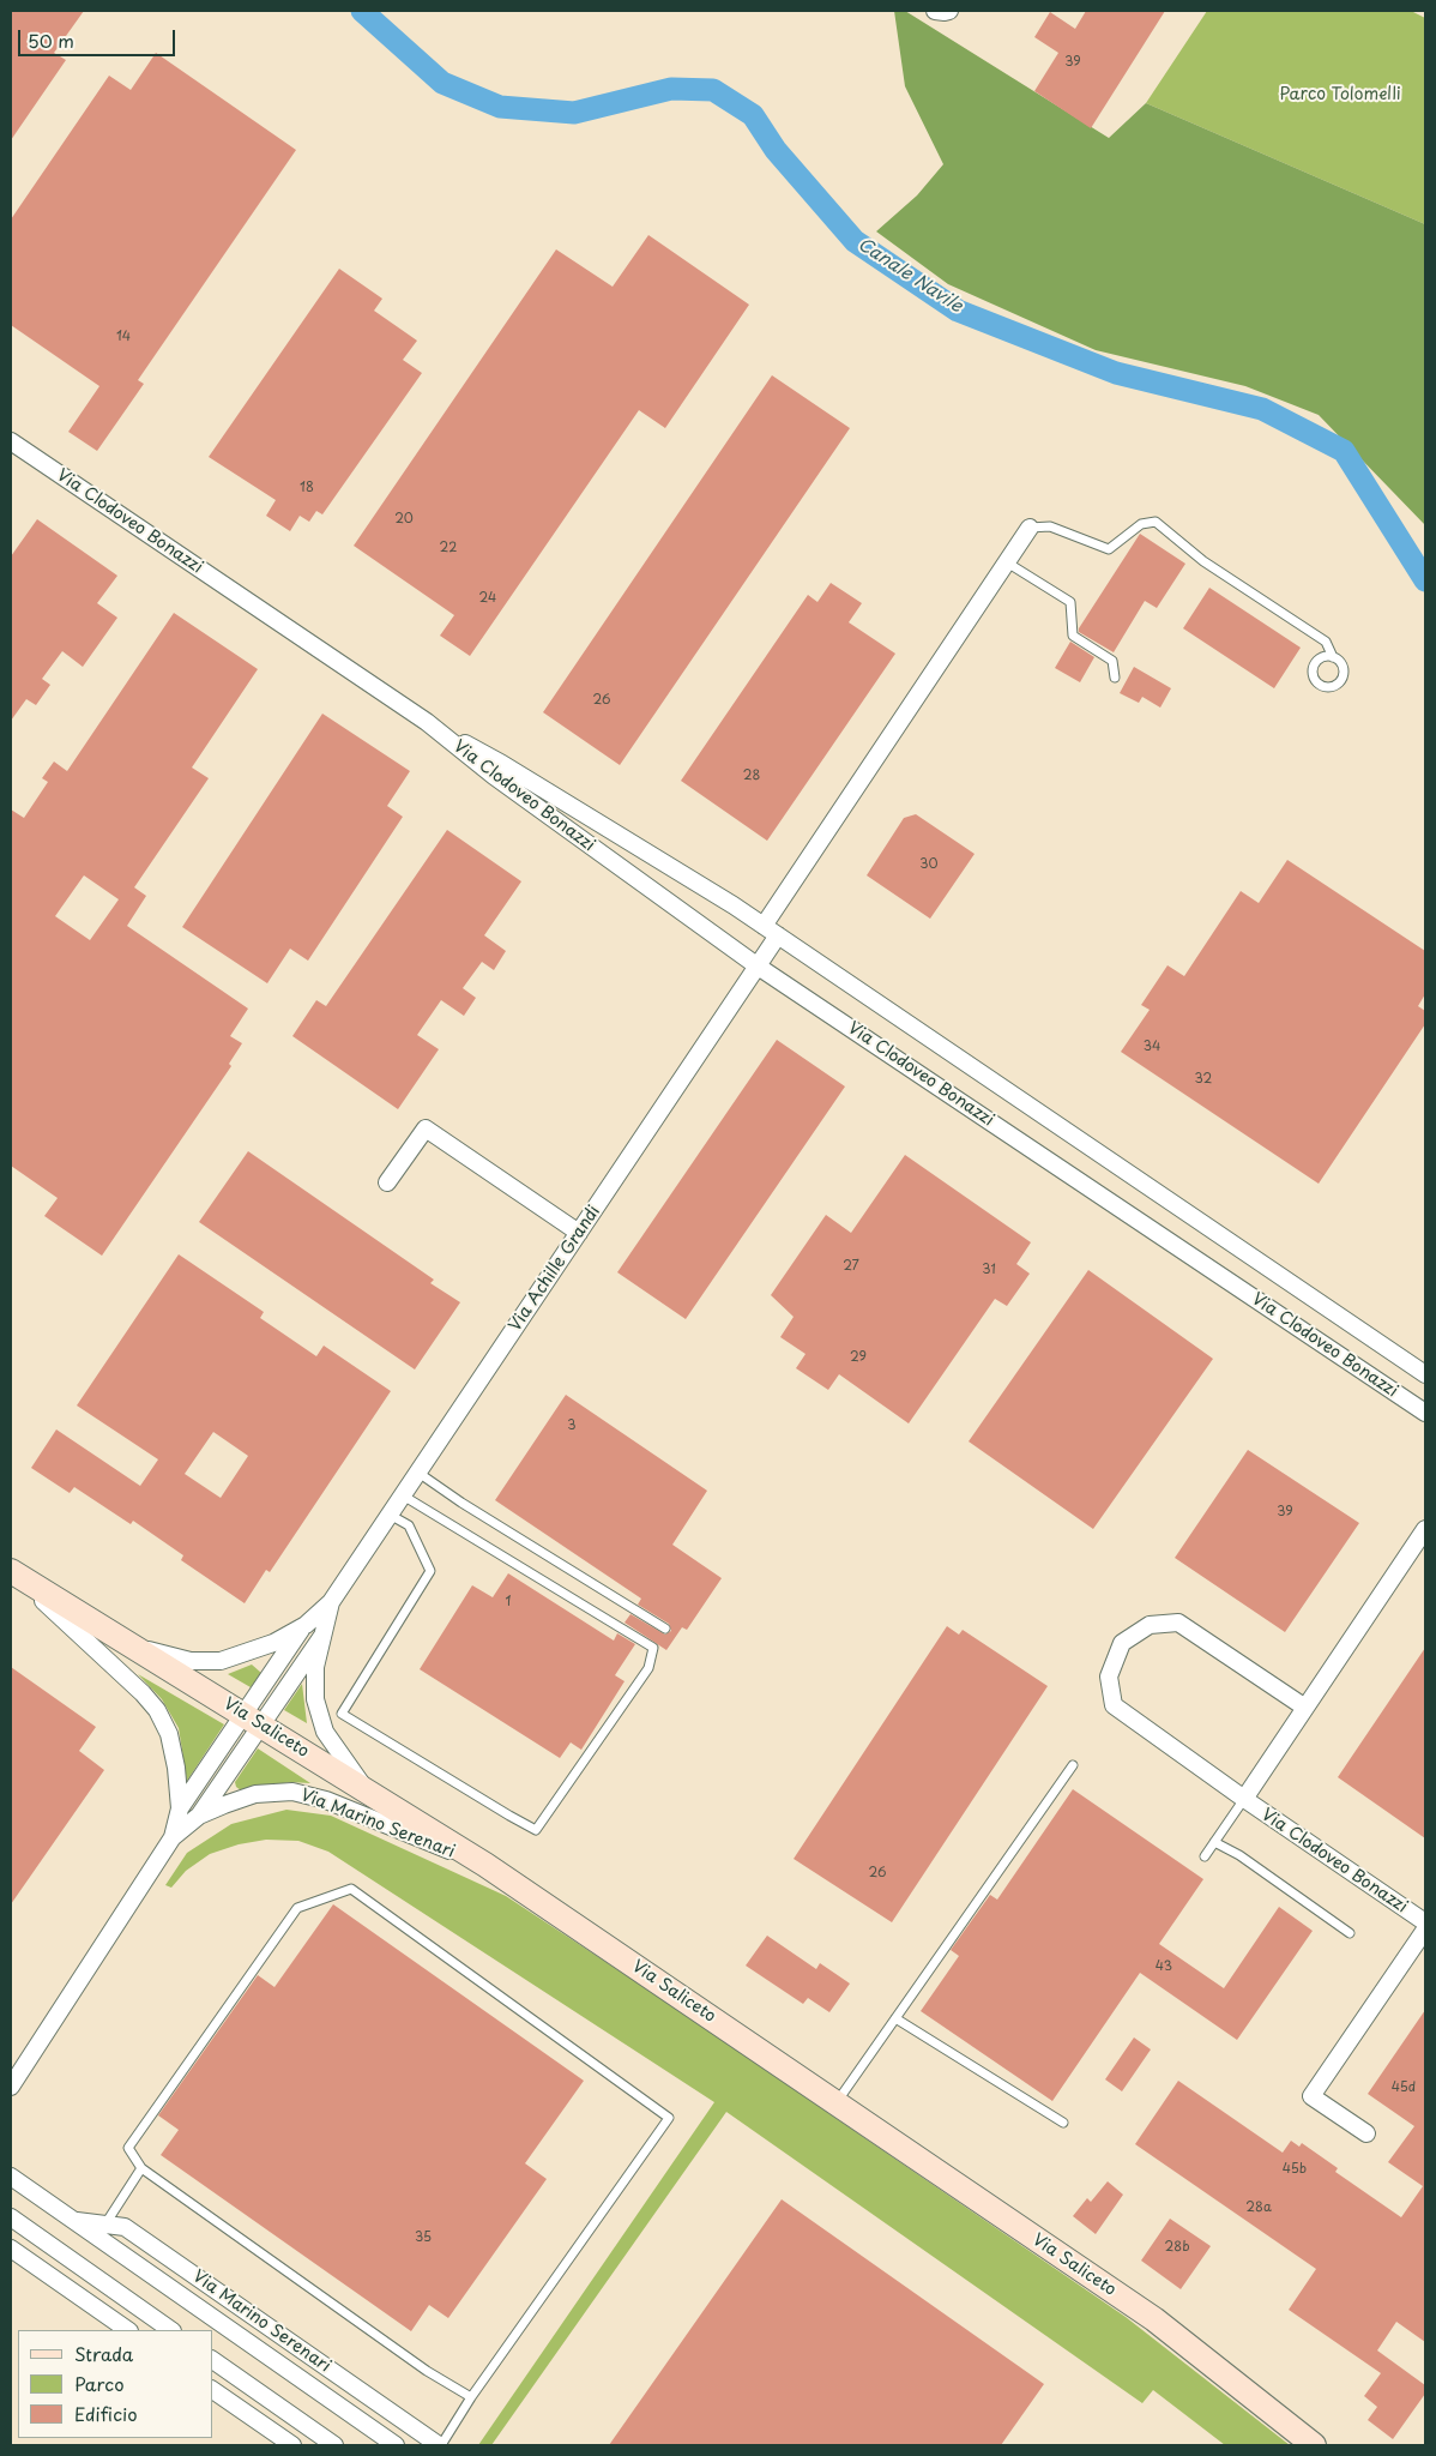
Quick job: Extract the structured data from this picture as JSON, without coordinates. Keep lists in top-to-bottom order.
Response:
{
  "streets": {
    "main road": ["Via Saliceto"],
    "street": ["Via Clodoveo Bonazzi", "Via Achille Grandi", "Via Marino Serenari"]
  },
  "crossings": [
    ["Via Clodoveo Bonazzi", "Via Achille Grandi"],
    ["Via Achille Grandi", "Via Saliceto"],
    ["Via Achille Grandi", "Via Marino Serenari"],
    ["Via Saliceto", "Via Marino Serenari"]
  ],
  "water": ["Canale Navile"],
  "parks": ["Parco Tolomelli"],
  "house_numbers": [
    "39",
    "14",
    "18",
    "20",
    "22",
    "24",
    "26",
    "28",
    "30",
    "34",
    "32",
    "27",
    "31",
    "29",
    "3",
    "39",
    "1",
    "26",
    "43",
    "45d",
    "45b",
    "28a",
    "35",
    "28b"
  ],
  "legend": ["Strada", "Parco", "Edificio"],
  "scale_bar": "50 m"
}
